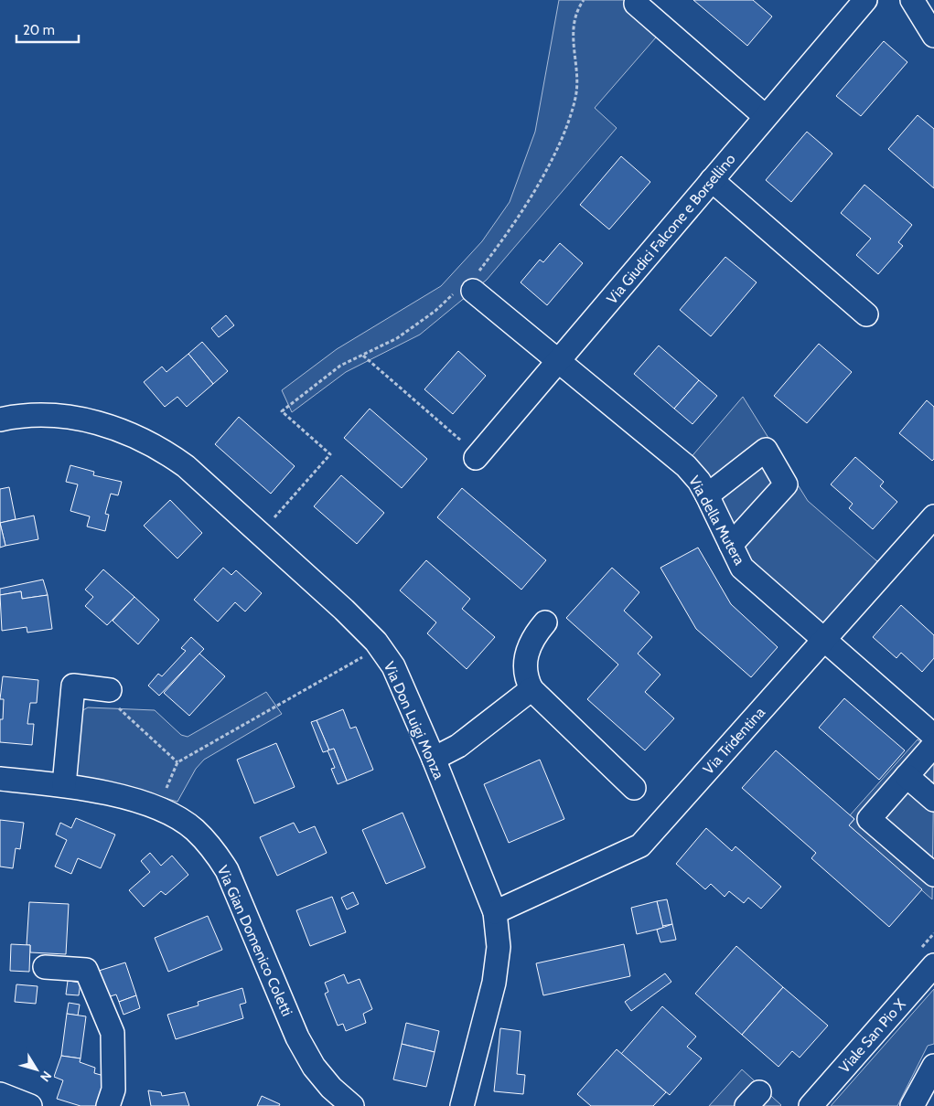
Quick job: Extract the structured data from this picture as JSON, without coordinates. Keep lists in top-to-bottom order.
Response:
{
  "streets": {
    "street": [
      "Via Giudici Falcone e Borsellino",
      "Via della Mutera",
      "Via Don Luigi Monza",
      "Via Tridentina",
      "Via Gian Domenico Coletti",
      "Viale San Pio X"
    ]
  },
  "crossings": [
    ["Via Giudici Falcone e Borsellino", "Via della Mutera"],
    ["Via della Mutera", "Via Tridentina"],
    ["Via Don Luigi Monza", "Via Tridentina"]
  ],
  "scale_bar": "20 m",
  "north": "bottom right"
}
